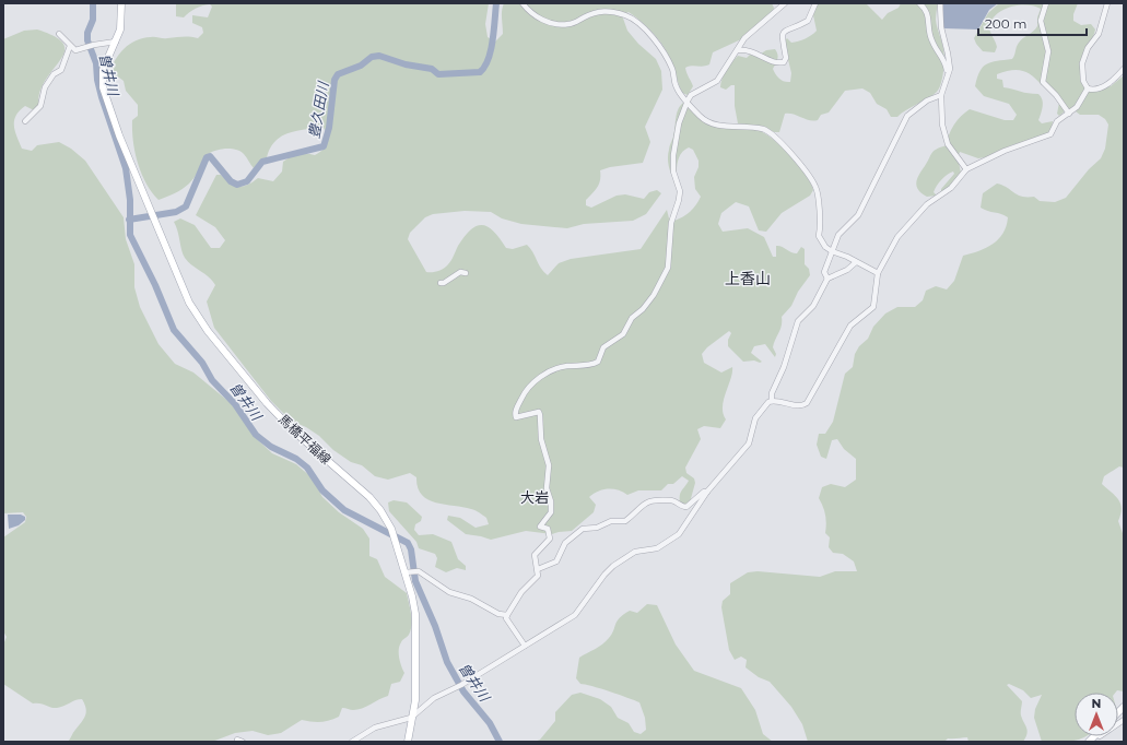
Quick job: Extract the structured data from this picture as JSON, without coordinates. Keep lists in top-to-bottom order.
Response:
{
  "streets": {
    "main road": ["馬橋平福線"]
  },
  "districts": ["上香山", "大岩"],
  "water": ["曽井川", "豊久田川"],
  "scale_bar": "200 m",
  "north": "top"
}
